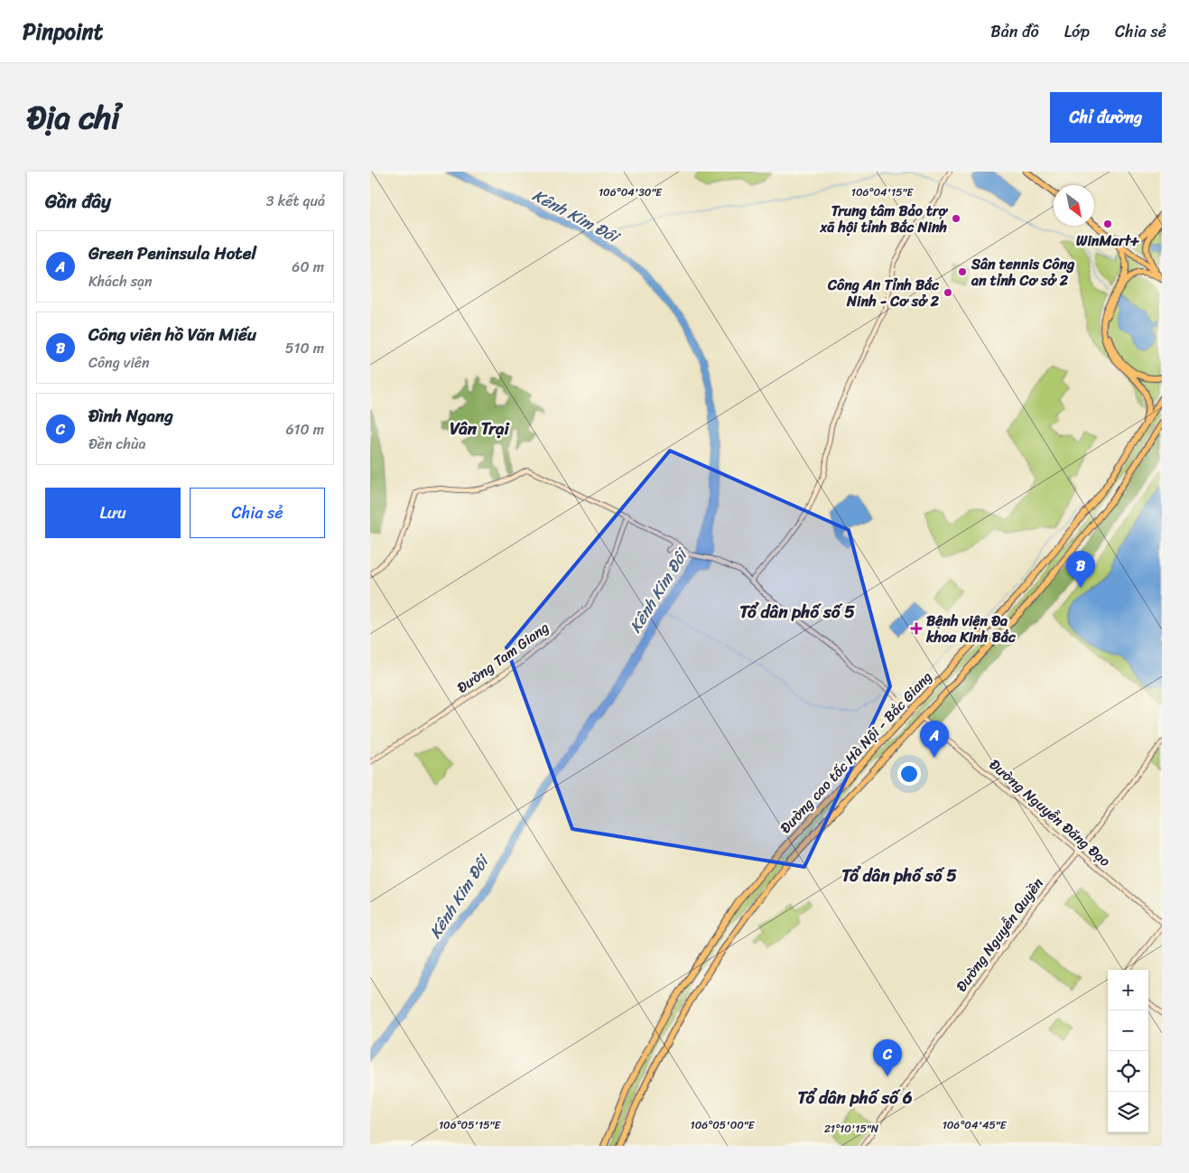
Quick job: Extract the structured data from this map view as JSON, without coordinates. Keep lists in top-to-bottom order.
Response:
{
  "streets": {
    "highway": ["Đường cao tốc Hà Nội - Bắc Giang"],
    "street": ["Đường Tam Giang", "Đường Nguyễn Đăng Đạo", "Đường Nguyễn Quyền"]
  },
  "crossings": [
    ["Đường Nguyễn Đăng Đạo", "Đường Nguyễn Quyền"]
  ],
  "districts": [
    "Vân Trại",
    "Tổ dân phố số 5",
    "Tổ dân phố số 5",
    "Tổ dân phố số 6"
  ],
  "water": ["Kênh Kim Đôi"],
  "places": {
    "other": [
      "Trung tâm Bảo trợ xã hội tỉnh Bắc Ninh",
      "WinMart+",
      "Sân tennis Công an tỉnh Cơ sở 2",
      "Công An Tỉnh Bắc Ninh - Cơ sở 2"
    ],
    "health": ["Bệnh viện Đa khoa Kinh Bắc"]
  },
  "north": "bottom right",
  "page": {
    "header": "Pinpoint",
    "nav": ["Bản đồ", "Lớp", "Chia sẻ"],
    "title": "Địa chỉ",
    "buttons": [
      "Chỉ đường",
      ["Lưu", "Chia sẻ"]
    ],
    "heading": ["Gần đây", "3 kết quả"],
    "list": [
      {
        "mark": "A",
        "name": "Green Peninsula Hotel",
        "note": "Khách sạn",
        "value": "60 m"
      },
      {
        "mark": "B",
        "name": "Công viên hồ Văn Miếu",
        "note": "Công viên",
        "value": "510 m"
      },
      {
        "mark": "C",
        "name": "Đình Ngang",
        "note": "Đền chùa",
        "value": "610 m"
      }
    ],
    "pins": ["B", "A", "C"],
    "map_buttons": ["+", "−"]
  },
  "coordinates": [
    "106°04'30\"E",
    "106°04'15\"E",
    "106°05'15\"E",
    "106°05'00\"E",
    "106°04'45\"E",
    "21°10'15\"N"
  ]
}
